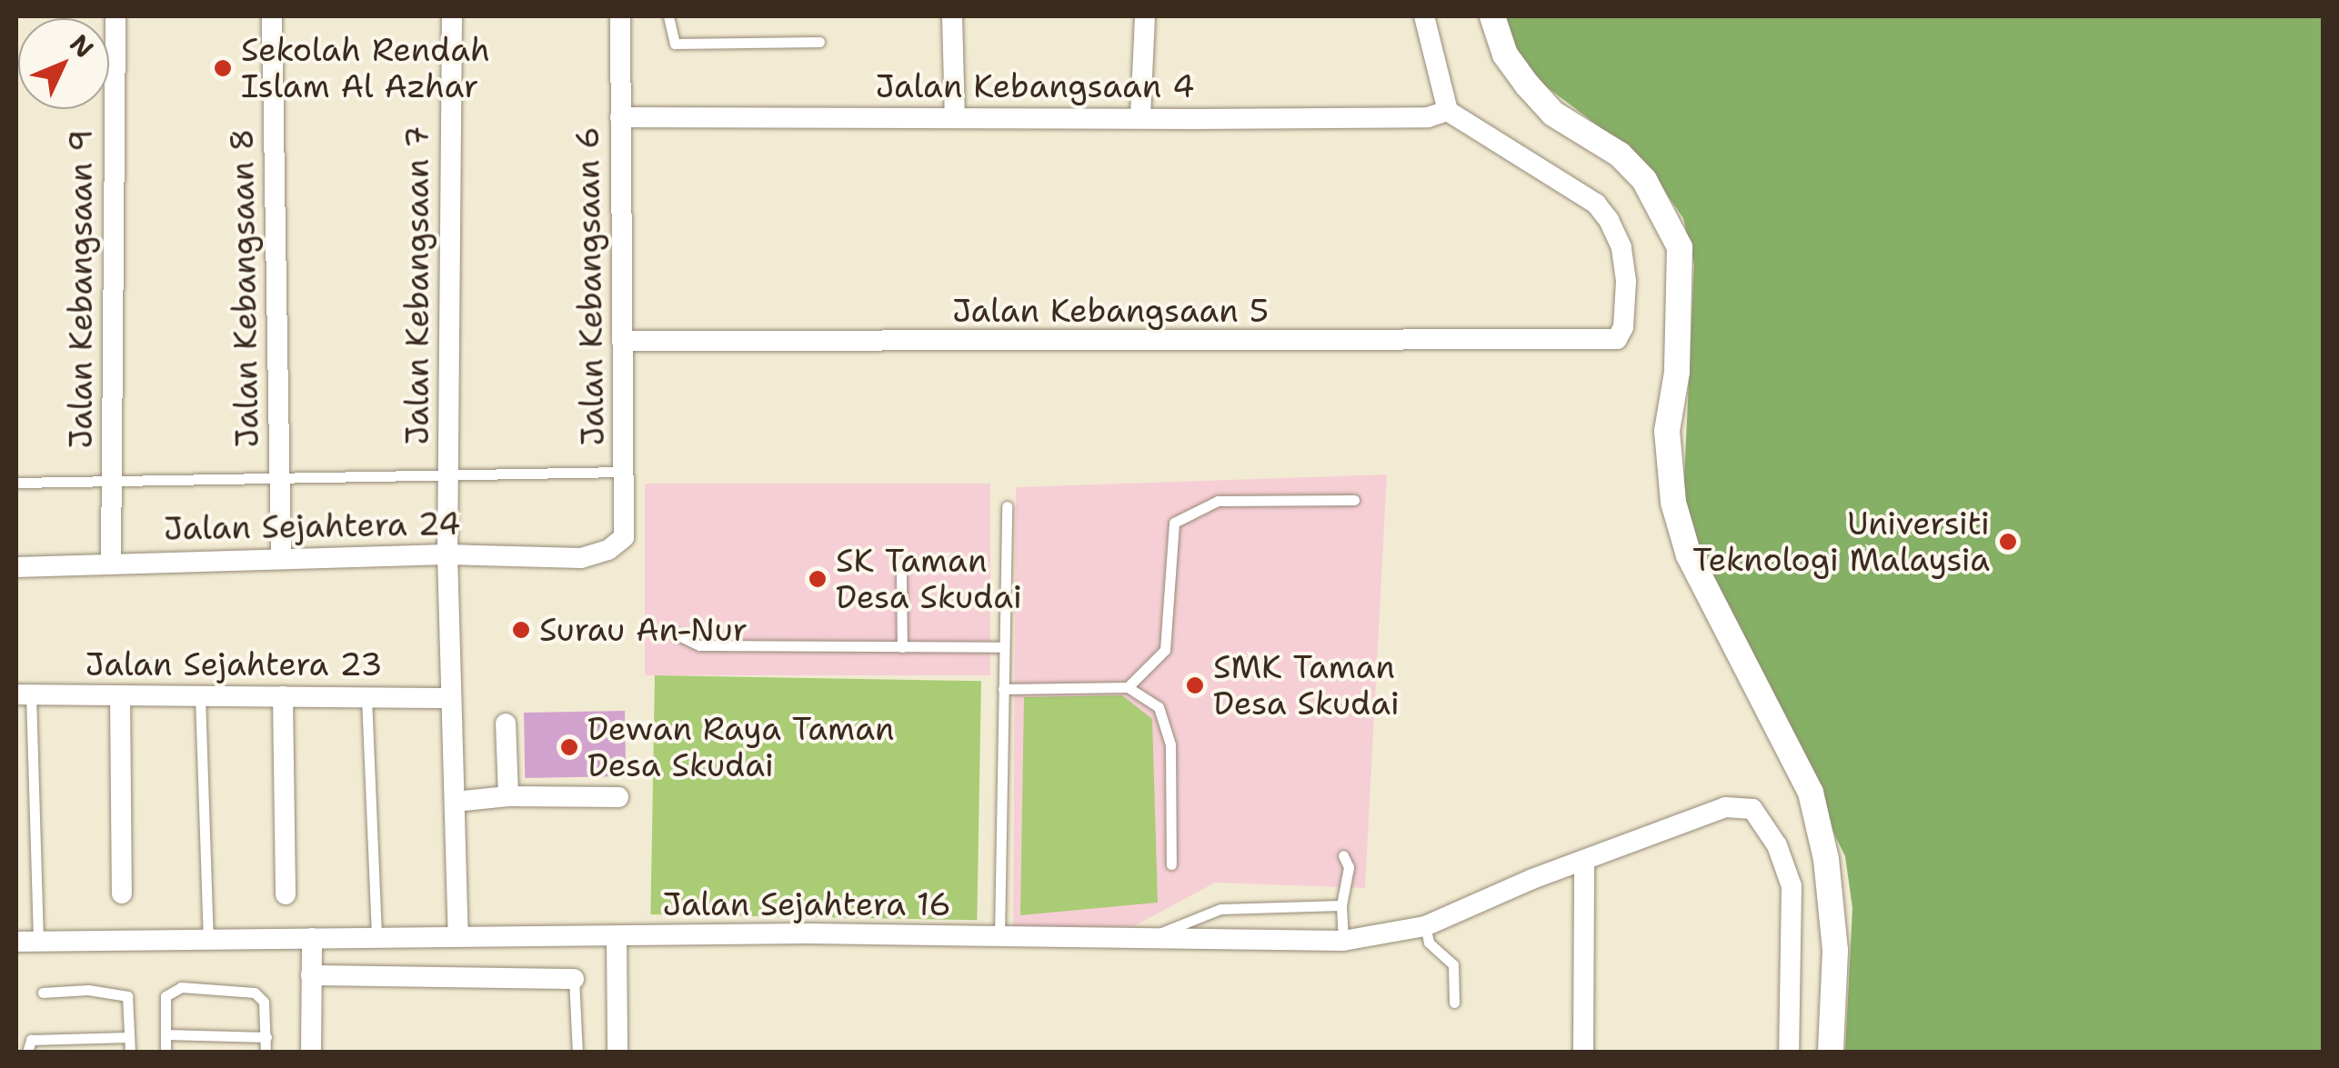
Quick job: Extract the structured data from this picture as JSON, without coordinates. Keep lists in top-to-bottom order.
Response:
{
  "streets": {
    "street": [
      "Jalan Kebangsaan 4",
      "Jalan Kebangsaan 7",
      "Jalan Kebangsaan 6",
      "Jalan Kebangsaan 8",
      "Jalan Kebangsaan 9",
      "Jalan Kebangsaan 5",
      "Jalan Sejahtera 24",
      "Jalan Sejahtera 23",
      "Jalan Sejahtera 16"
    ]
  },
  "crossings": [
    ["Jalan Kebangsaan 4", "Jalan Kebangsaan 6"],
    ["Jalan Kebangsaan 4", "Jalan Kebangsaan 5"],
    ["Jalan Kebangsaan 7", "Jalan Sejahtera 24"],
    ["Jalan Kebangsaan 7", "Jalan Sejahtera 23"],
    ["Jalan Kebangsaan 7", "Jalan Sejahtera 16"],
    ["Jalan Kebangsaan 6", "Jalan Kebangsaan 5"],
    ["Jalan Kebangsaan 6", "Jalan Sejahtera 24"],
    ["Jalan Kebangsaan 8", "Jalan Sejahtera 24"],
    ["Jalan Kebangsaan 9", "Jalan Sejahtera 24"]
  ],
  "places": [
    "Sekolah Rendah Islam Al Azhar",
    "Universiti Teknologi Malaysia",
    "SK Taman Desa Skudai",
    "Surau An-Nur",
    "SMK Taman Desa Skudai",
    "Dewan Raya Taman Desa Skudai"
  ],
  "north": "top right"
}
